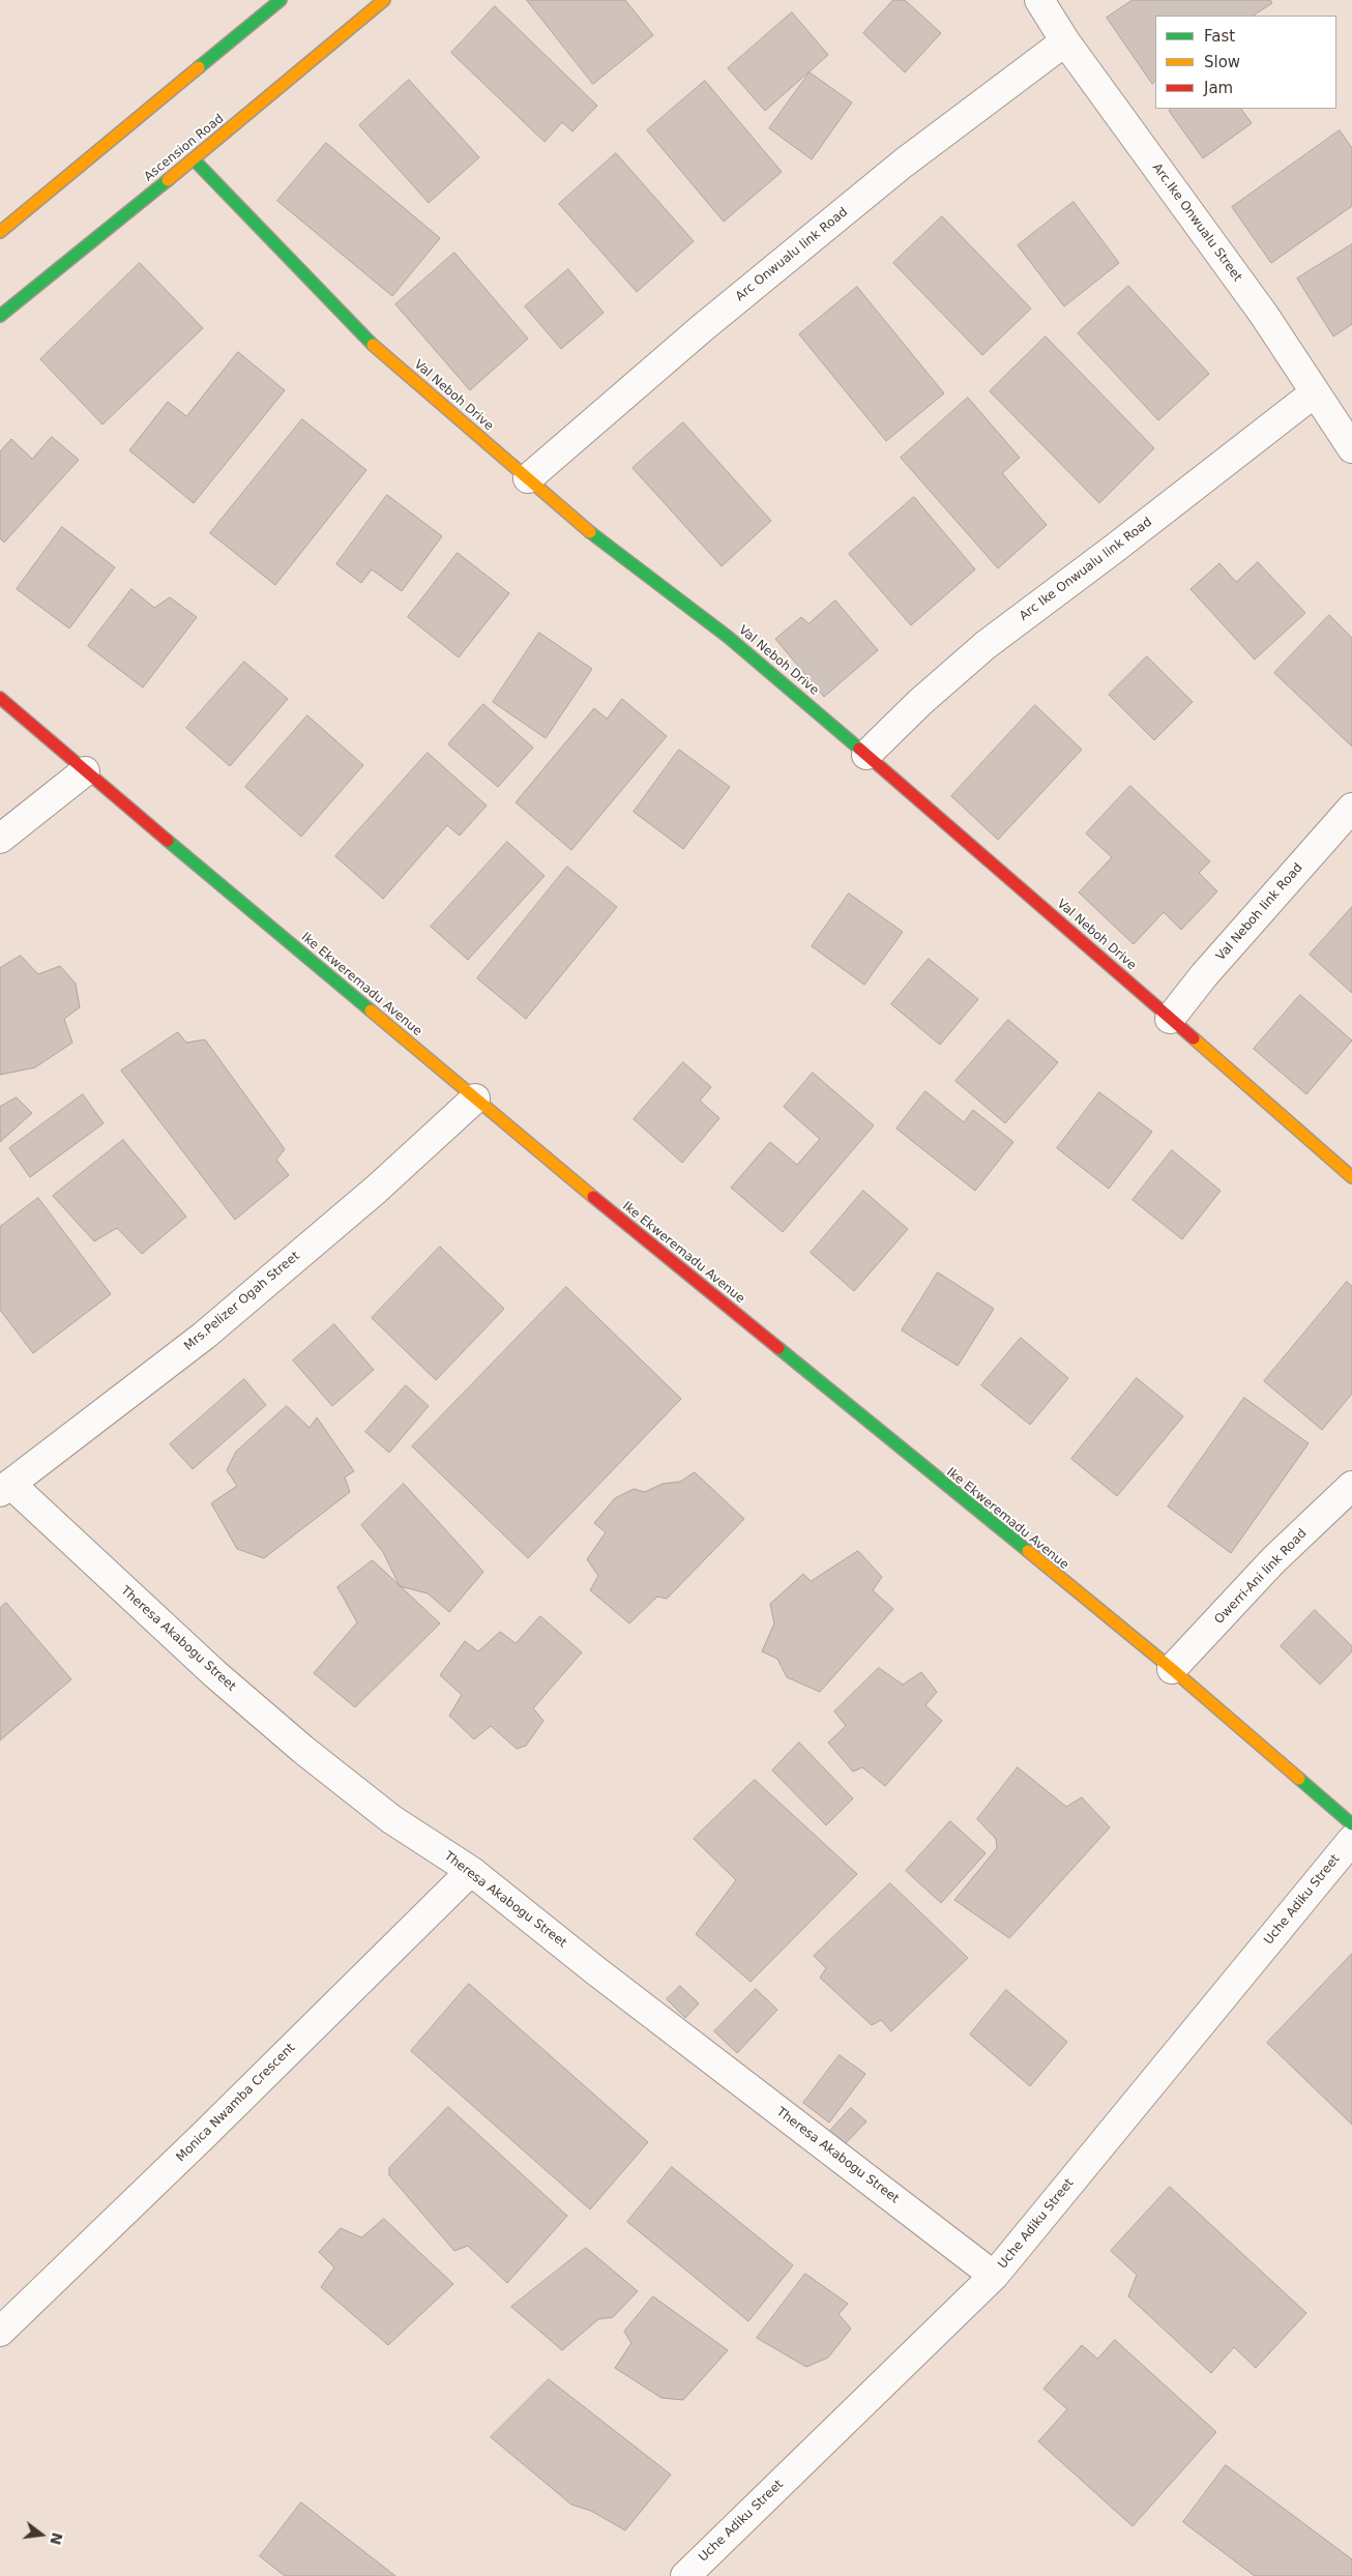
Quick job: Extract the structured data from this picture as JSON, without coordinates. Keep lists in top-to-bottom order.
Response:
{
  "streets": {
    "street": [
      "Ascension Road",
      "Arc.Ike Onwualu Street",
      "Arc Onwualu link Road",
      "Val Neboh Drive",
      "Arc Ike Onwualu link Road",
      "Val Neboh link Road",
      "Ike Ekweremadu Avenue",
      "Mrs.Pelizer Ogah Street",
      "Owerri-Ani link Road",
      "Theresa Akabogu Street",
      "Uche Adiku Street",
      "Monica Nwamba Crescent"
    ]
  },
  "crossings": [
    ["Ascension Road", "Val Neboh Drive"],
    ["Arc.Ike Onwualu Street", "Arc Onwualu link Road"],
    ["Arc.Ike Onwualu Street", "Arc Ike Onwualu link Road"],
    ["Arc Onwualu link Road", "Val Neboh Drive"],
    ["Val Neboh Drive", "Arc Ike Onwualu link Road"],
    ["Val Neboh Drive", "Val Neboh link Road"],
    ["Ike Ekweremadu Avenue", "Mrs.Pelizer Ogah Street"],
    ["Ike Ekweremadu Avenue", "Owerri-Ani link Road"],
    ["Mrs.Pelizer Ogah Street", "Theresa Akabogu Street"],
    ["Theresa Akabogu Street", "Uche Adiku Street"],
    ["Theresa Akabogu Street", "Monica Nwamba Crescent"]
  ],
  "legend": ["Fast", "Slow", "Jam"],
  "north": "right"
}
